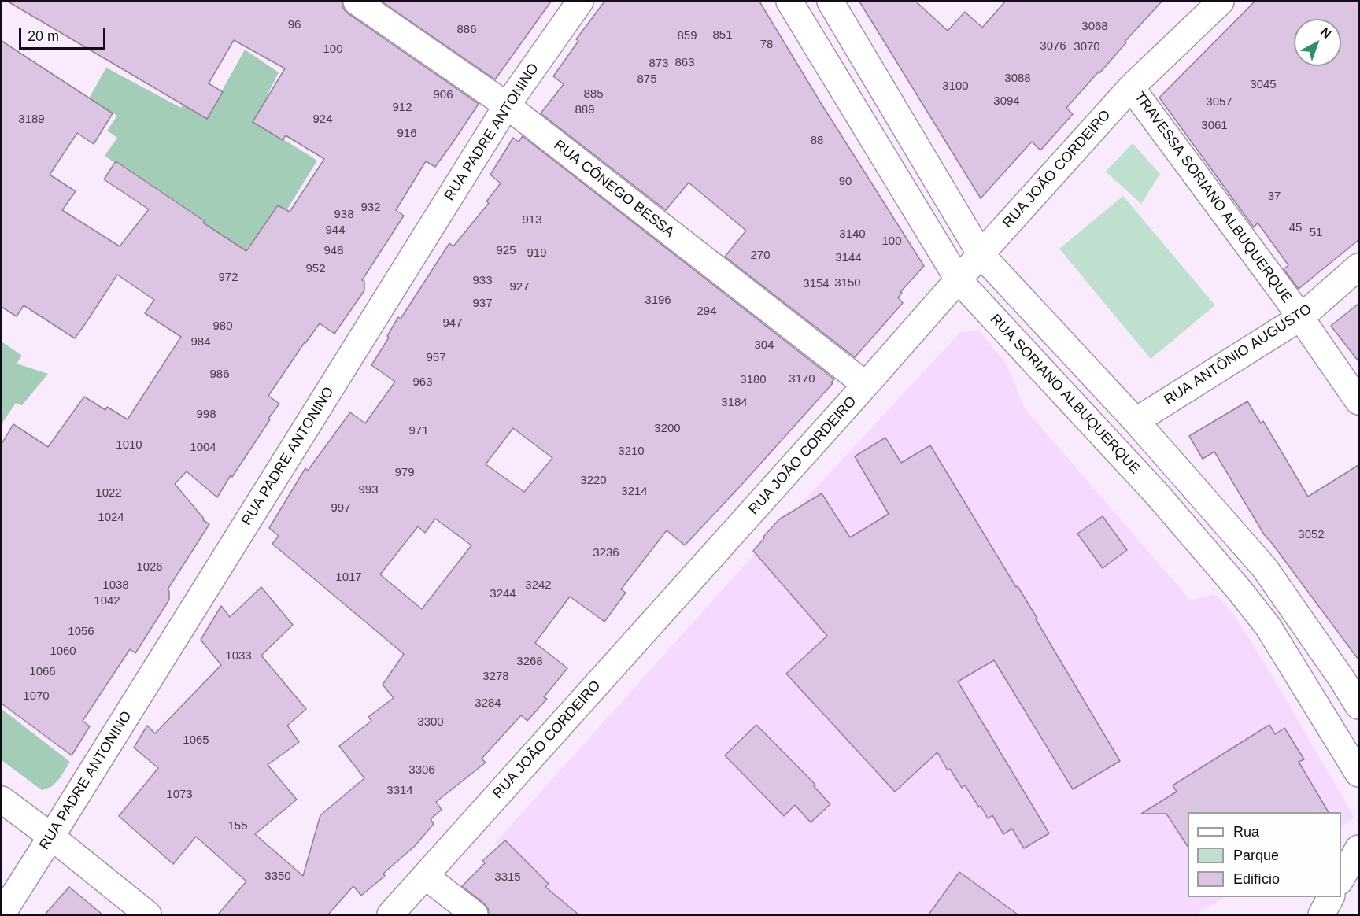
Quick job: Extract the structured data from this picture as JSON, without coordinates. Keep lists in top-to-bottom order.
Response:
{
  "streets": {
    "street": [
      "RUA PADRE ANTONINO",
      "RUA JOÃO CORDEIRO",
      "RUA CÔNEGO BESSA",
      "TRAVESSA SORIANO ALBUQUERQUE",
      "RUA ANTÔNIO AUGUSTO",
      "RUA SORIANO ALBUQUERQUE"
    ]
  },
  "crossings": [
    ["RUA PADRE ANTONINO", "RUA CÔNEGO BESSA"],
    ["RUA JOÃO CORDEIRO", "RUA CÔNEGO BESSA"],
    ["RUA JOÃO CORDEIRO", "TRAVESSA SORIANO ALBUQUERQUE"],
    ["RUA JOÃO CORDEIRO", "RUA SORIANO ALBUQUERQUE"],
    ["TRAVESSA SORIANO ALBUQUERQUE", "RUA ANTÔNIO AUGUSTO"]
  ],
  "house_numbers": [
    "96",
    "3068",
    "886",
    "851",
    "859",
    "78",
    "3076",
    "3070",
    "100",
    "863",
    "873",
    "3088",
    "875",
    "3045",
    "3100",
    "885",
    "906",
    "3094",
    "3057",
    "912",
    "889",
    "3189",
    "924",
    "3061",
    "916",
    "88",
    "90",
    "37",
    "932",
    "938",
    "913",
    "45",
    "944",
    "51",
    "3140",
    "100",
    "948",
    "925",
    "919",
    "270",
    "3144",
    "952",
    "972",
    "933",
    "3150",
    "3154",
    "927",
    "3196",
    "937",
    "294",
    "947",
    "980",
    "984",
    "304",
    "957",
    "986",
    "3170",
    "3180",
    "963",
    "3184",
    "998",
    "3200",
    "971",
    "1010",
    "1004",
    "3210",
    "979",
    "3220",
    "993",
    "3214",
    "1022",
    "997",
    "1024",
    "3052",
    "3236",
    "1026",
    "1017",
    "1038",
    "3242",
    "3244",
    "1042",
    "1056",
    "1060",
    "1033",
    "3268",
    "1066",
    "3278",
    "1070",
    "3284",
    "3300",
    "1065",
    "3306",
    "3314",
    "1073",
    "155",
    "3350",
    "3315"
  ],
  "legend": ["Rua", "Parque", "Edifício"],
  "scale_bar": "20 m",
  "north": "top right"
}
